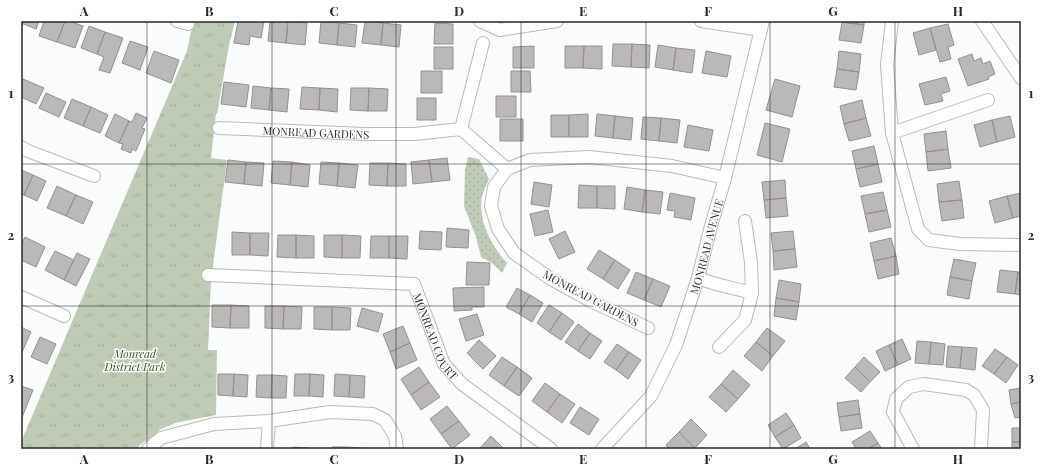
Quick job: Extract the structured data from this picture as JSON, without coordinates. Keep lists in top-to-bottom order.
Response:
{
  "streets": {
    "street": ["MONREAD GARDENS", "MONREAD AVENUE", "MONREAD COURT"]
  },
  "parks": ["Monread District Park"],
  "grid": {
    "columns": [
      "A",
      "B",
      "C",
      "D",
      "E",
      "F",
      "G",
      "H"
    ],
    "rows": ["1", "2", "3"]
  }
}
